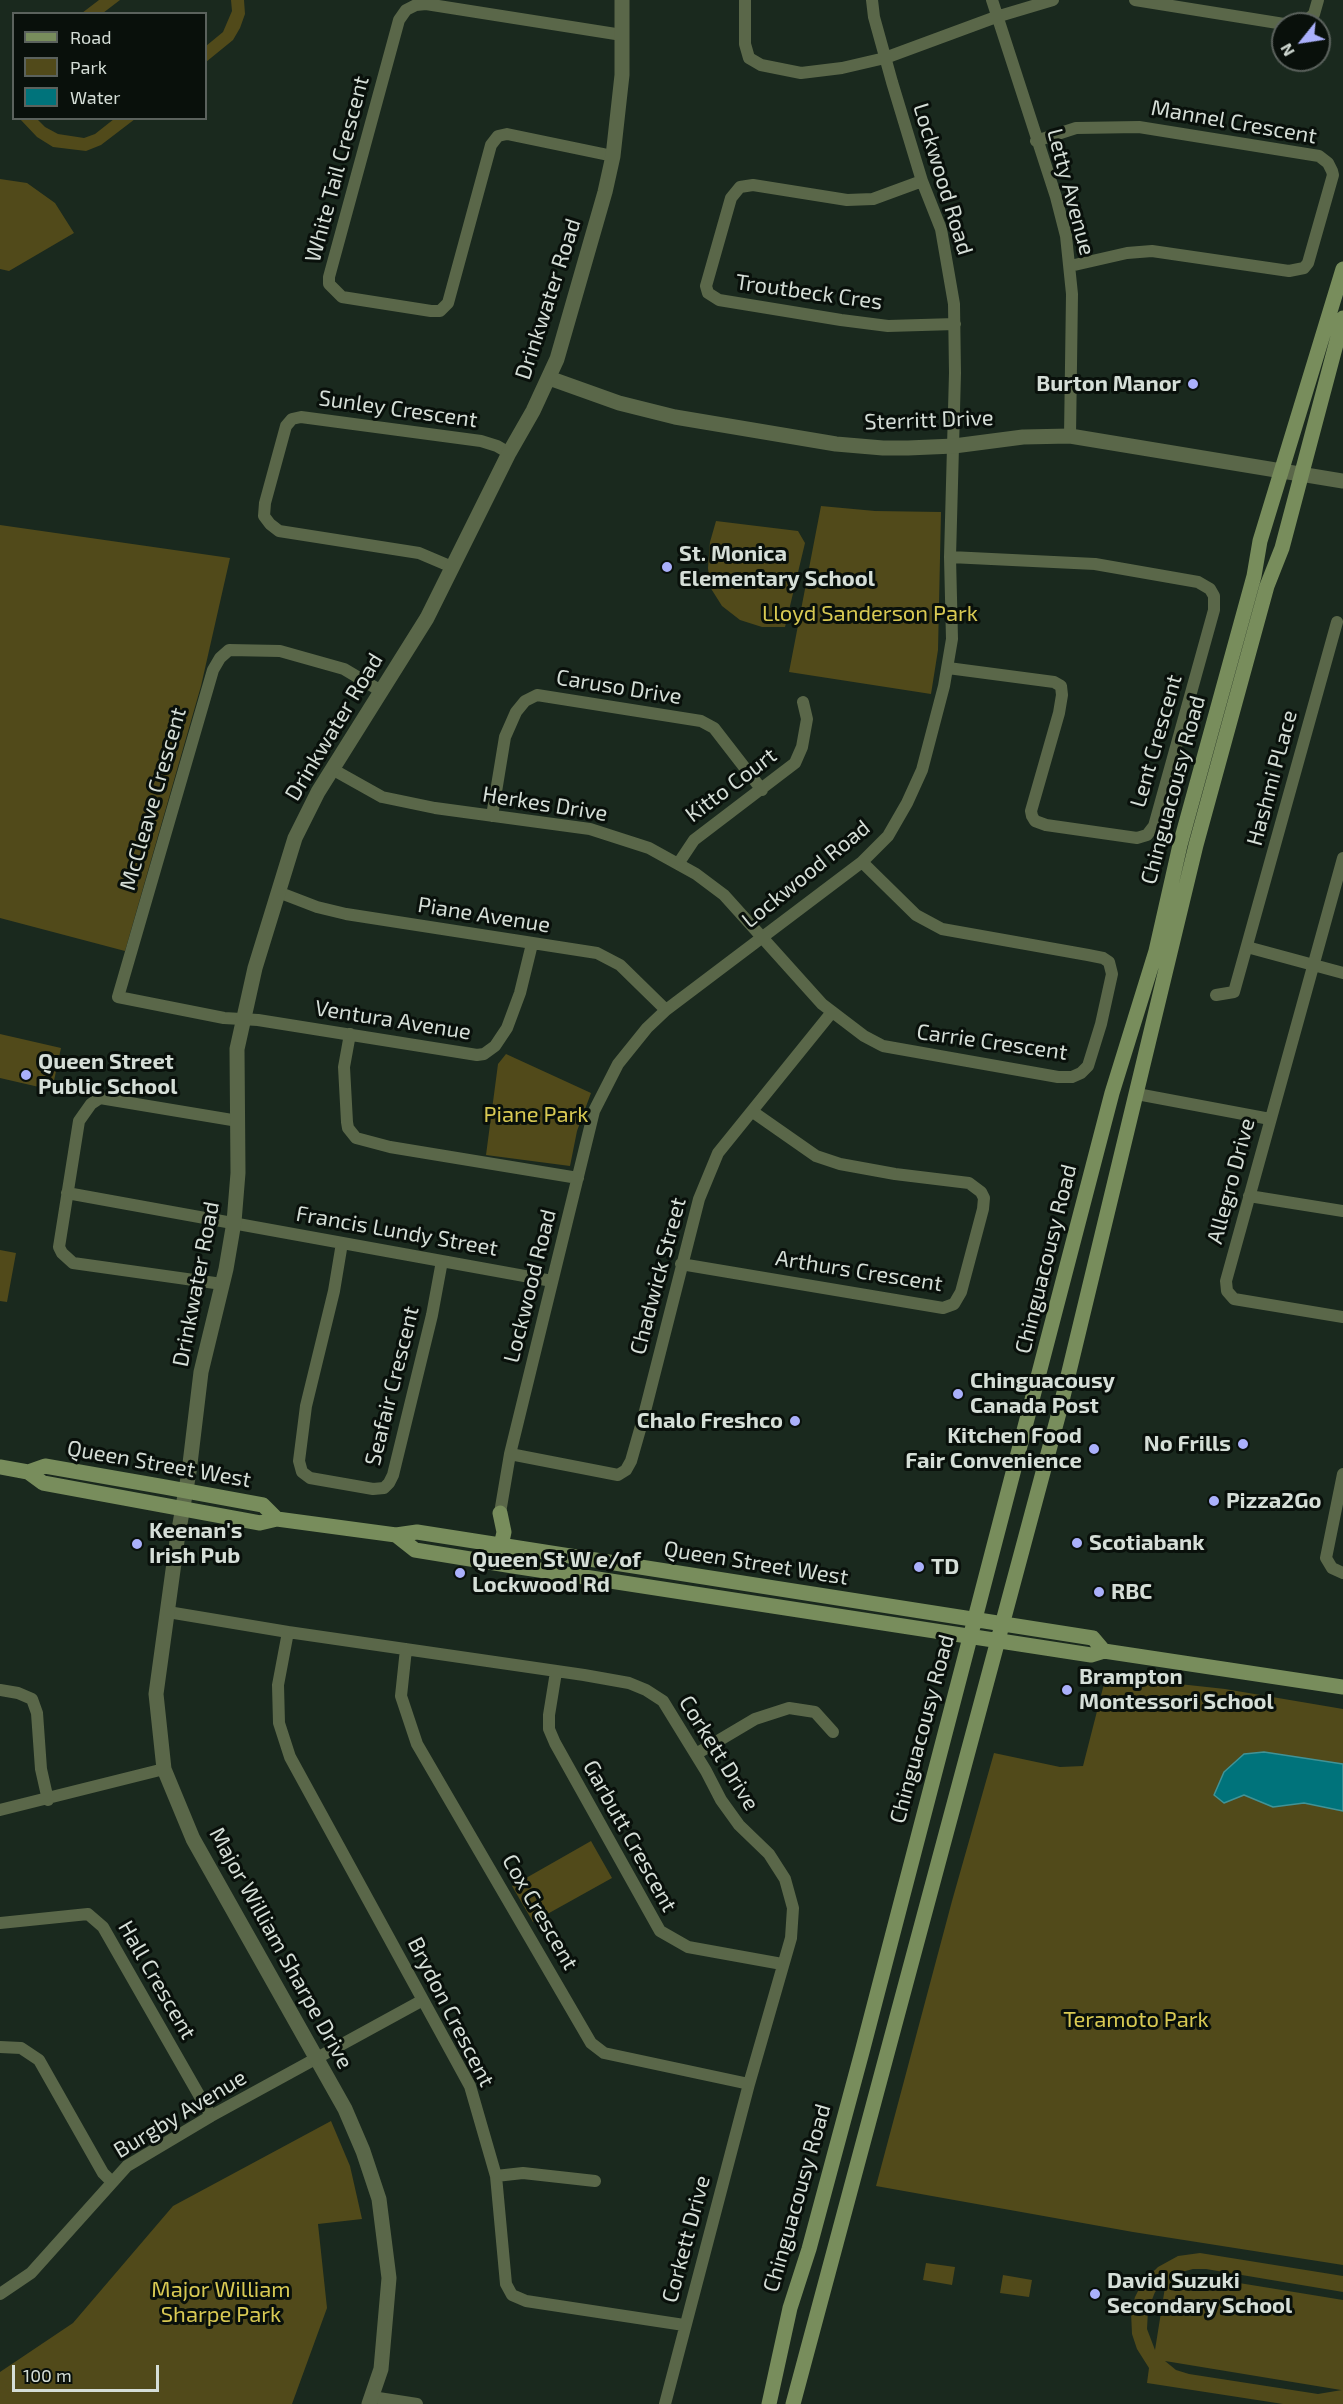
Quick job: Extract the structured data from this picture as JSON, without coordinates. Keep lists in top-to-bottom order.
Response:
{
  "streets": {
    "main road": ["Chinguacousy Road", "Queen Street West"],
    "street": [
      "Mannel Crescent",
      "White Tail Crescent",
      "Lockwood Road",
      "Letty Avenue",
      "Troutbeck Cres",
      "Drinkwater Road",
      "Sunley Crescent",
      "Sterritt Drive",
      "Caruso Drive",
      "Lent Crescent",
      "Hashmi PLace",
      "Kitto Court",
      "McCleave Crescent",
      "Herkes Drive",
      "Piane Avenue",
      "Ventura Avenue",
      "Carrie Crescent",
      "Allegro Drive",
      "Francis Lundy Street",
      "Arthurs Crescent",
      "Chadwick Street",
      "Seafair Crescent",
      "Corkett Drive",
      "Garbutt Crescent",
      "Cox Crescent",
      "Major William Sharpe Drive",
      "Hall Crescent",
      "Brydon Crescent",
      "Burgby Avenue"
    ]
  },
  "crossings": [
    ["Mannel Crescent", "Letty Avenue"],
    ["White Tail Crescent", "Drinkwater Road"],
    ["Lockwood Road", "Troutbeck Cres"],
    ["Lockwood Road", "Sterritt Drive"],
    ["Lockwood Road", "Lent Crescent"],
    ["Lockwood Road", "Herkes Drive"],
    ["Lockwood Road", "Piane Avenue"],
    ["Lockwood Road", "Carrie Crescent"],
    ["Lockwood Road", "Francis Lundy Street"],
    ["Lockwood Road", "Chadwick Street"],
    ["Letty Avenue", "Sterritt Drive"],
    ["Drinkwater Road", "Sunley Crescent"],
    ["Drinkwater Road", "Sterritt Drive"],
    ["Drinkwater Road", "McCleave Crescent"],
    ["Drinkwater Road", "Herkes Drive"],
    ["Drinkwater Road", "Piane Avenue"],
    ["Drinkwater Road", "Ventura Avenue"],
    ["Drinkwater Road", "Francis Lundy Street"],
    ["Drinkwater Road", "Queen Street West"],
    ["Drinkwater Road", "Major William Sharpe Drive"],
    ["Sterritt Drive", "Chinguacousy Road"],
    ["Caruso Drive", "Kitto Court"],
    ["Caruso Drive", "Herkes Drive"],
    ["Kitto Court", "Herkes Drive"],
    ["Chinguacousy Road", "Queen Street West"],
    ["McCleave Crescent", "Ventura Avenue"],
    ["Herkes Drive", "Carrie Crescent"],
    ["Piane Avenue", "Ventura Avenue"],
    ["Carrie Crescent", "Chadwick Street"],
    ["Francis Lundy Street", "Seafair Crescent"],
    ["Arthurs Crescent", "Chadwick Street"],
    ["Queen Street West", "Major William Sharpe Drive"],
    ["Corkett Drive", "Garbutt Crescent"],
    ["Corkett Drive", "Cox Crescent"],
    ["Corkett Drive", "Major William Sharpe Drive"],
    ["Corkett Drive", "Brydon Crescent"],
    ["Major William Sharpe Drive", "Burgby Avenue"],
    ["Hall Crescent", "Burgby Avenue"],
    ["Brydon Crescent", "Burgby Avenue"]
  ],
  "parks": [
    "Lloyd Sanderson Park",
    "Piane Park",
    "Teramoto Park",
    "Major William Sharpe Park"
  ],
  "places": [
    "Burton Manor",
    "St. Monica Elementary School",
    "Queen Street Public School",
    "Chinguacousy Canada Post",
    "Chalo Freshco",
    "No Frills",
    "Kitchen Food Fair Convenience",
    "Pizza2Go",
    "Scotiabank",
    "Keenan's Irish Pub",
    "TD",
    "Queen St W e/of Lockwood Rd",
    "RBC",
    "Brampton Montessori School",
    "David Suzuki Secondary School"
  ],
  "legend": ["Road", "Park", "Water"],
  "scale_bar": "100 m",
  "north": "bottom left"
}
